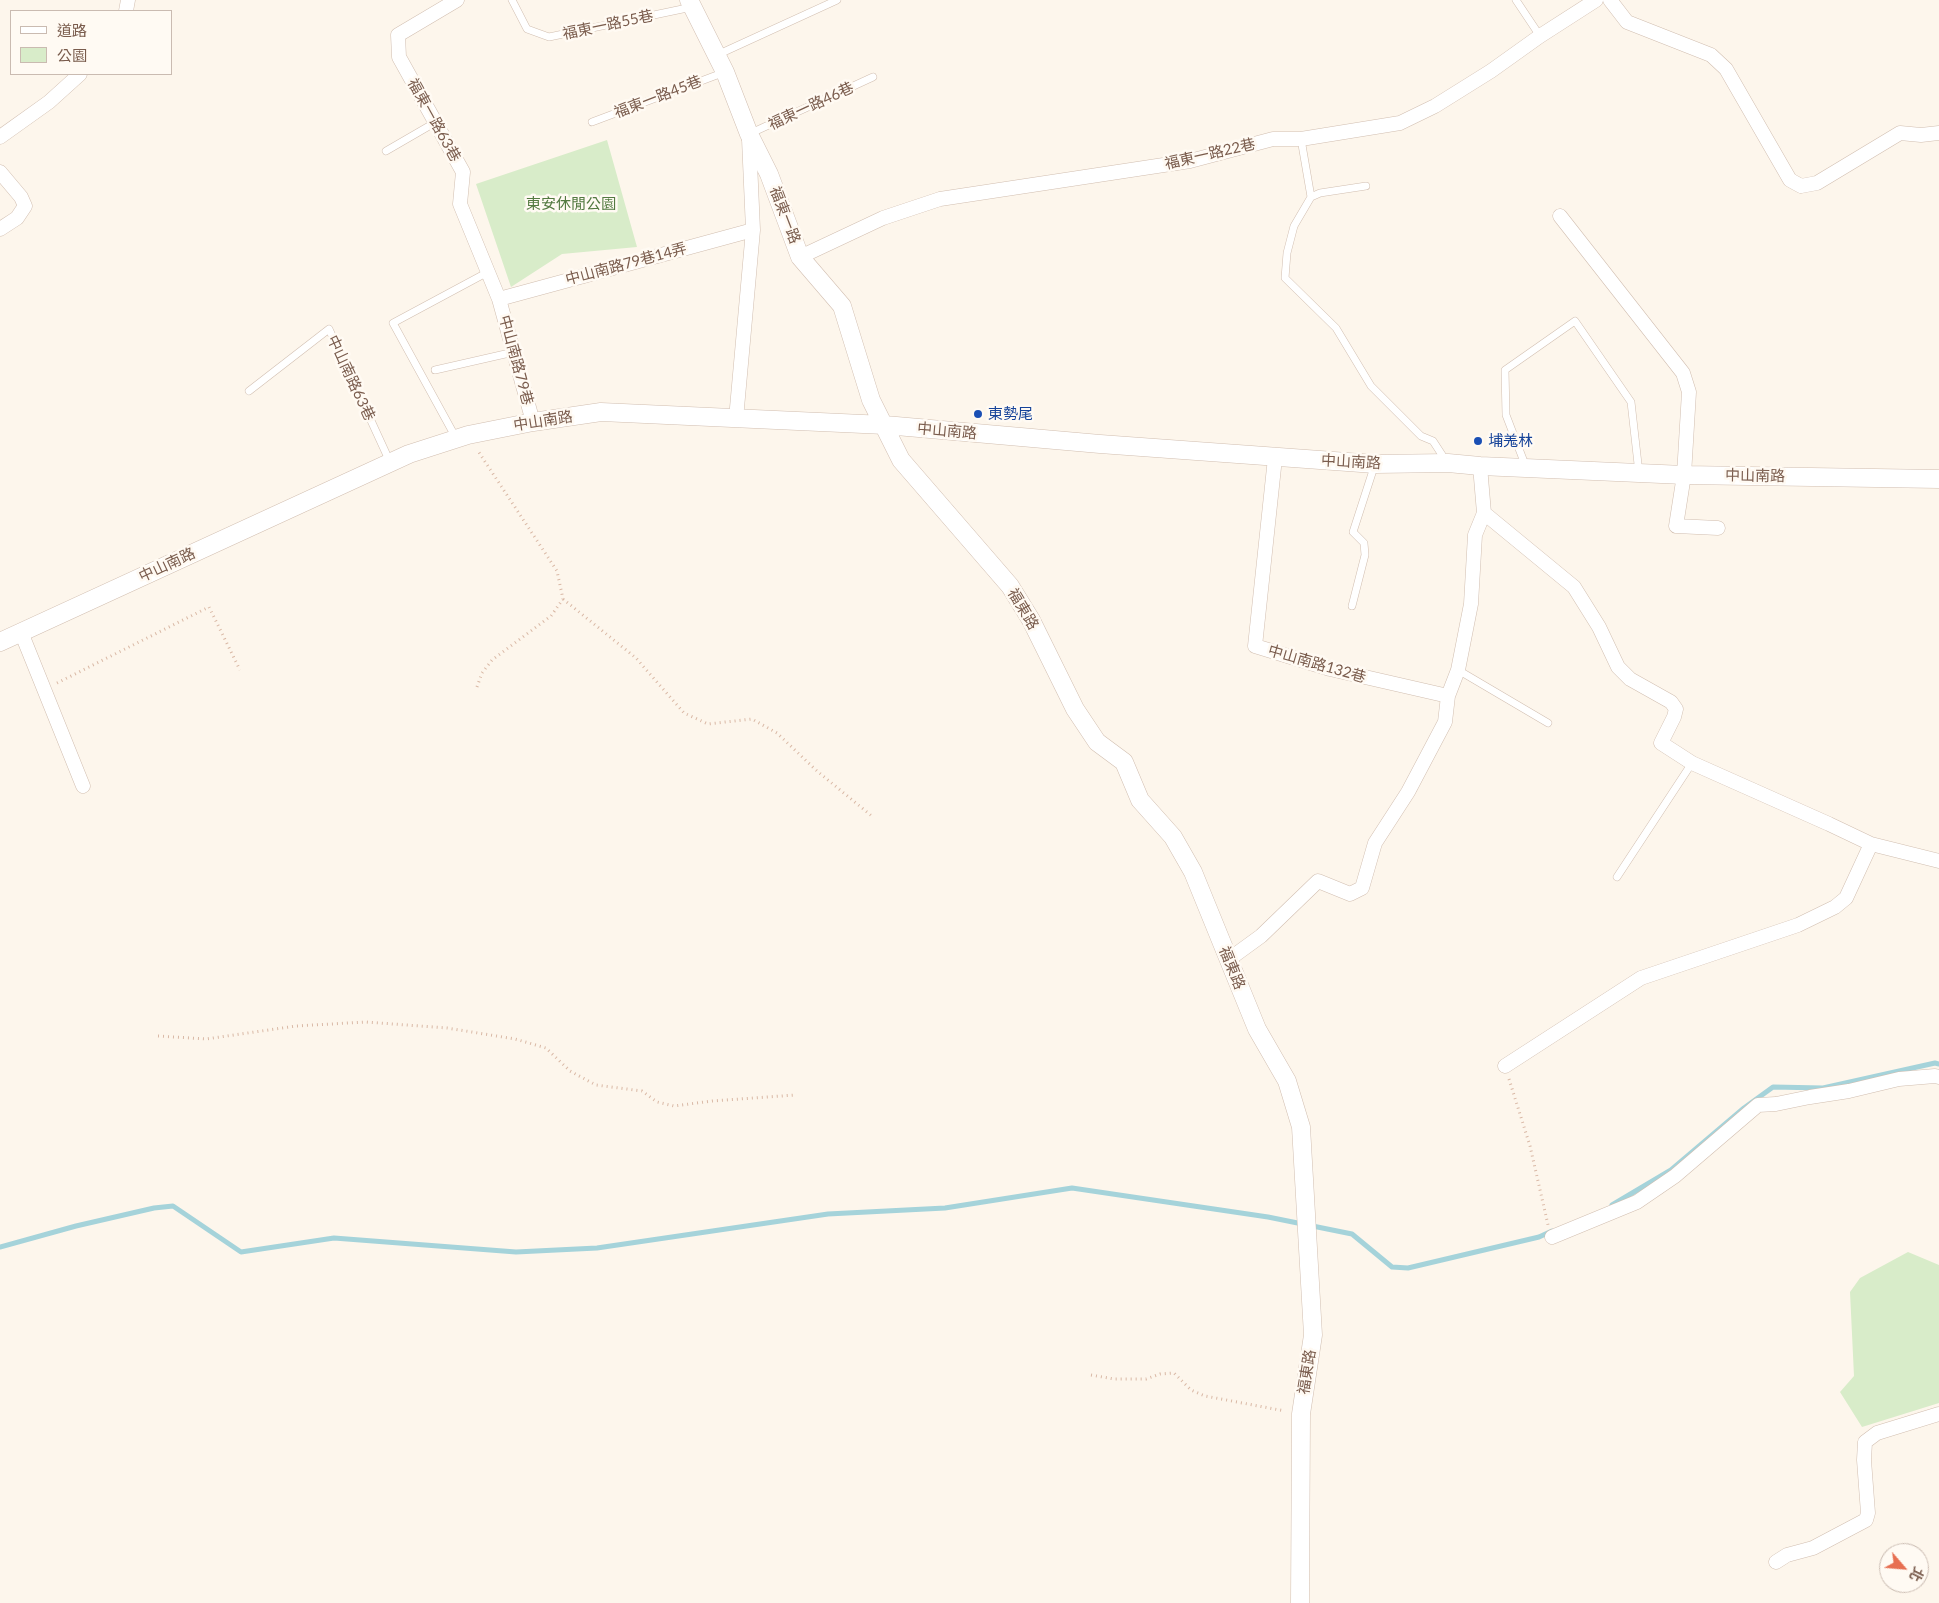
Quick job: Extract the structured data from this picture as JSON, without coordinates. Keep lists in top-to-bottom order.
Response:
{
  "streets": {
    "street": [
      "福東一路63巷",
      "福東一路22巷",
      "福東一路",
      "中山南路79巷14弄",
      "中山南路79巷",
      "中山南路",
      "福東路",
      "中山南路132巷"
    ],
    "lane": [
      "福東一路55巷",
      "福東一路45巷",
      "福東一路46巷",
      "中山南路63巷"
    ]
  },
  "crossings": [
    ["福東一路55巷", "福東一路"],
    ["福東一路45巷", "福東一路"],
    ["福東一路46巷", "福東一路"],
    ["福東一路63巷", "中山南路79巷14弄"],
    ["福東一路63巷", "中山南路79巷"],
    ["福東一路22巷", "福東一路"],
    ["福東一路", "中山南路"],
    ["福東一路", "福東路"],
    ["中山南路79巷14弄", "中山南路79巷"],
    ["中山南路79巷", "中山南路"],
    ["中山南路63巷", "中山南路"],
    ["中山南路", "福東路"],
    ["中山南路", "中山南路132巷"]
  ],
  "parks": ["東安休閒公園"],
  "places": ["東勢尾", "埔羗林"],
  "legend": ["道路", "公園"],
  "north": "bottom right"
}
